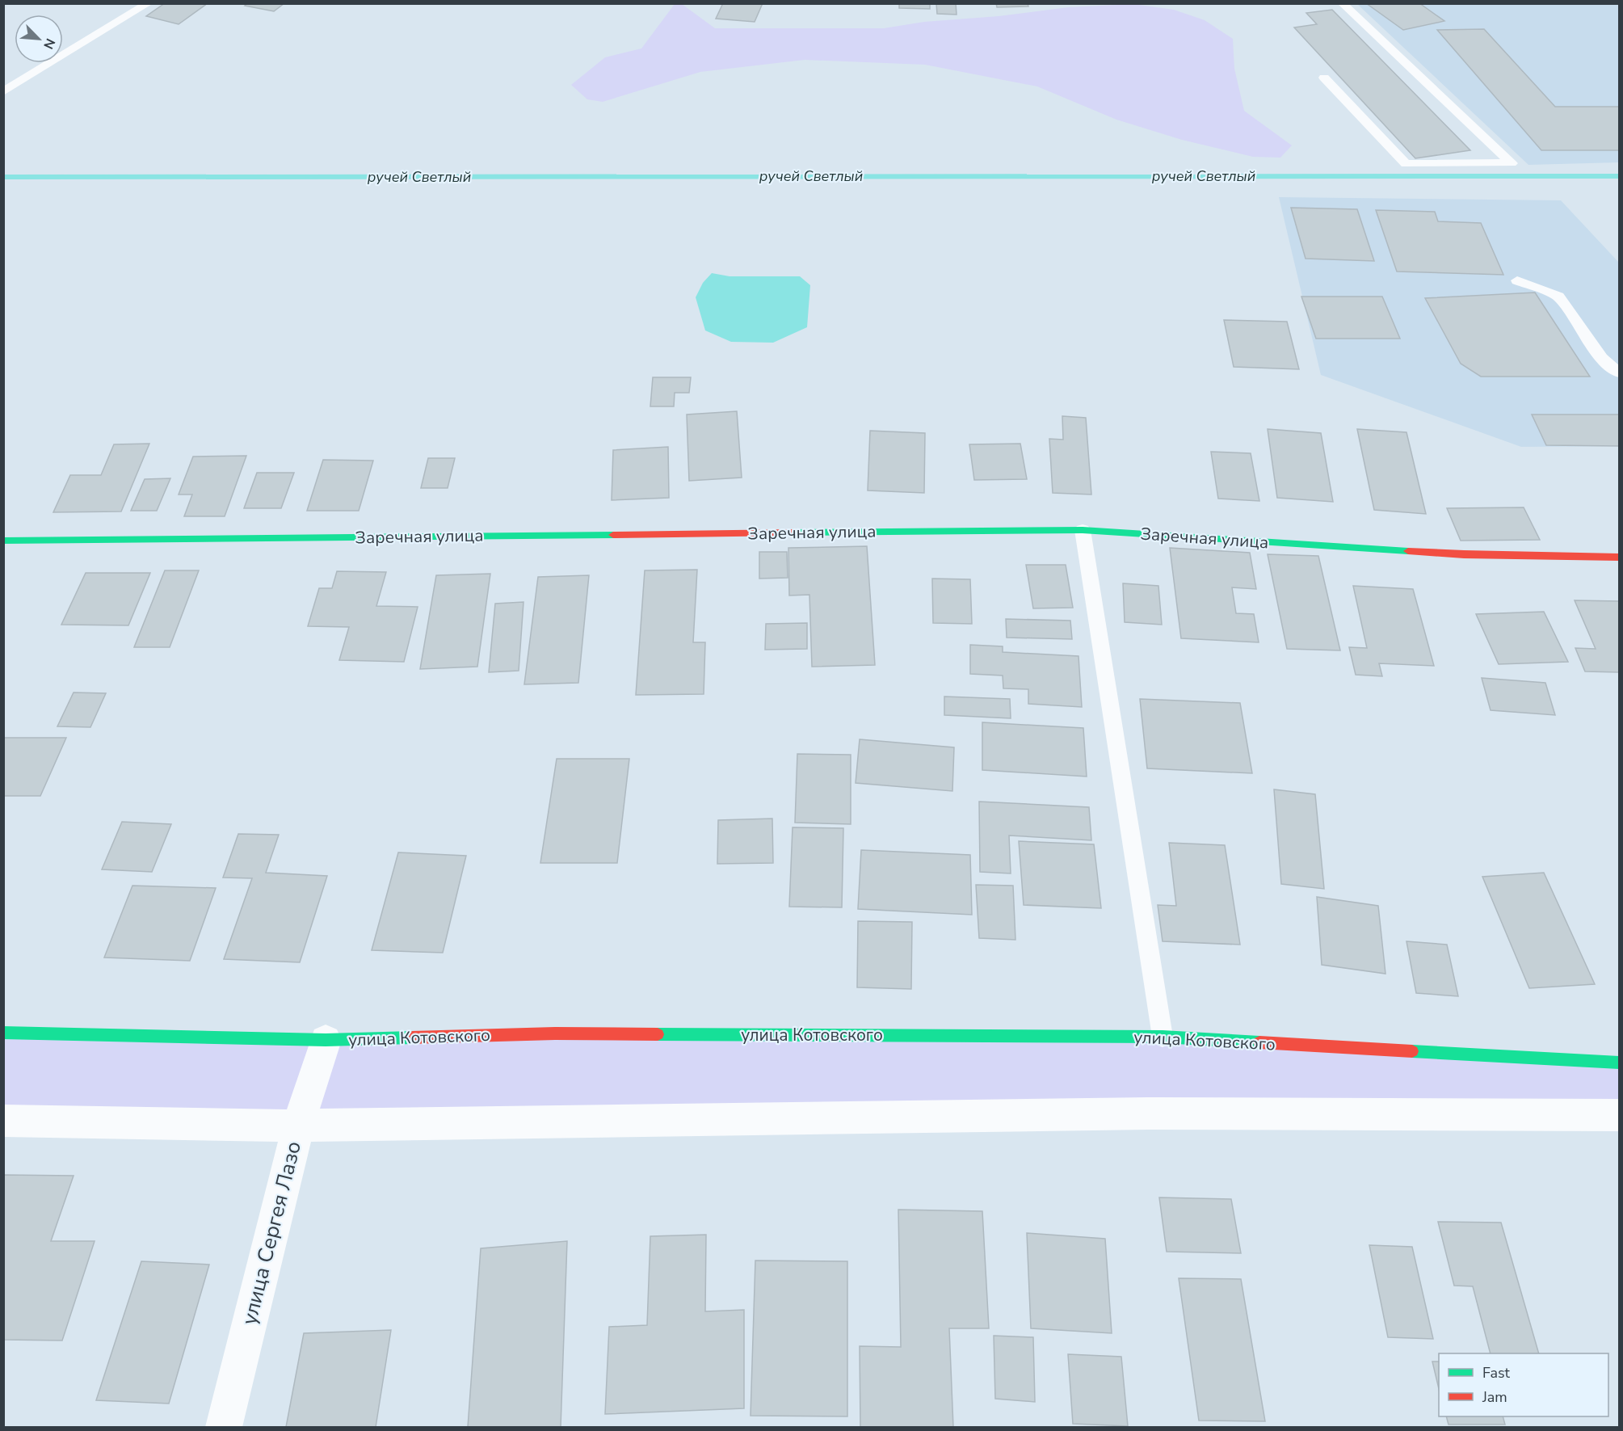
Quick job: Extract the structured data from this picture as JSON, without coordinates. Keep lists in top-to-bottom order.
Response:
{
  "streets": {
    "street": ["Заречная улица", "улица Котовского", "улица Сергея Лазо"]
  },
  "crossings": [
    ["улица Котовского", "улица Сергея Лазо"]
  ],
  "water": ["ручей Светлый"],
  "legend": ["Fast", "Jam"],
  "north": "bottom right"
}
